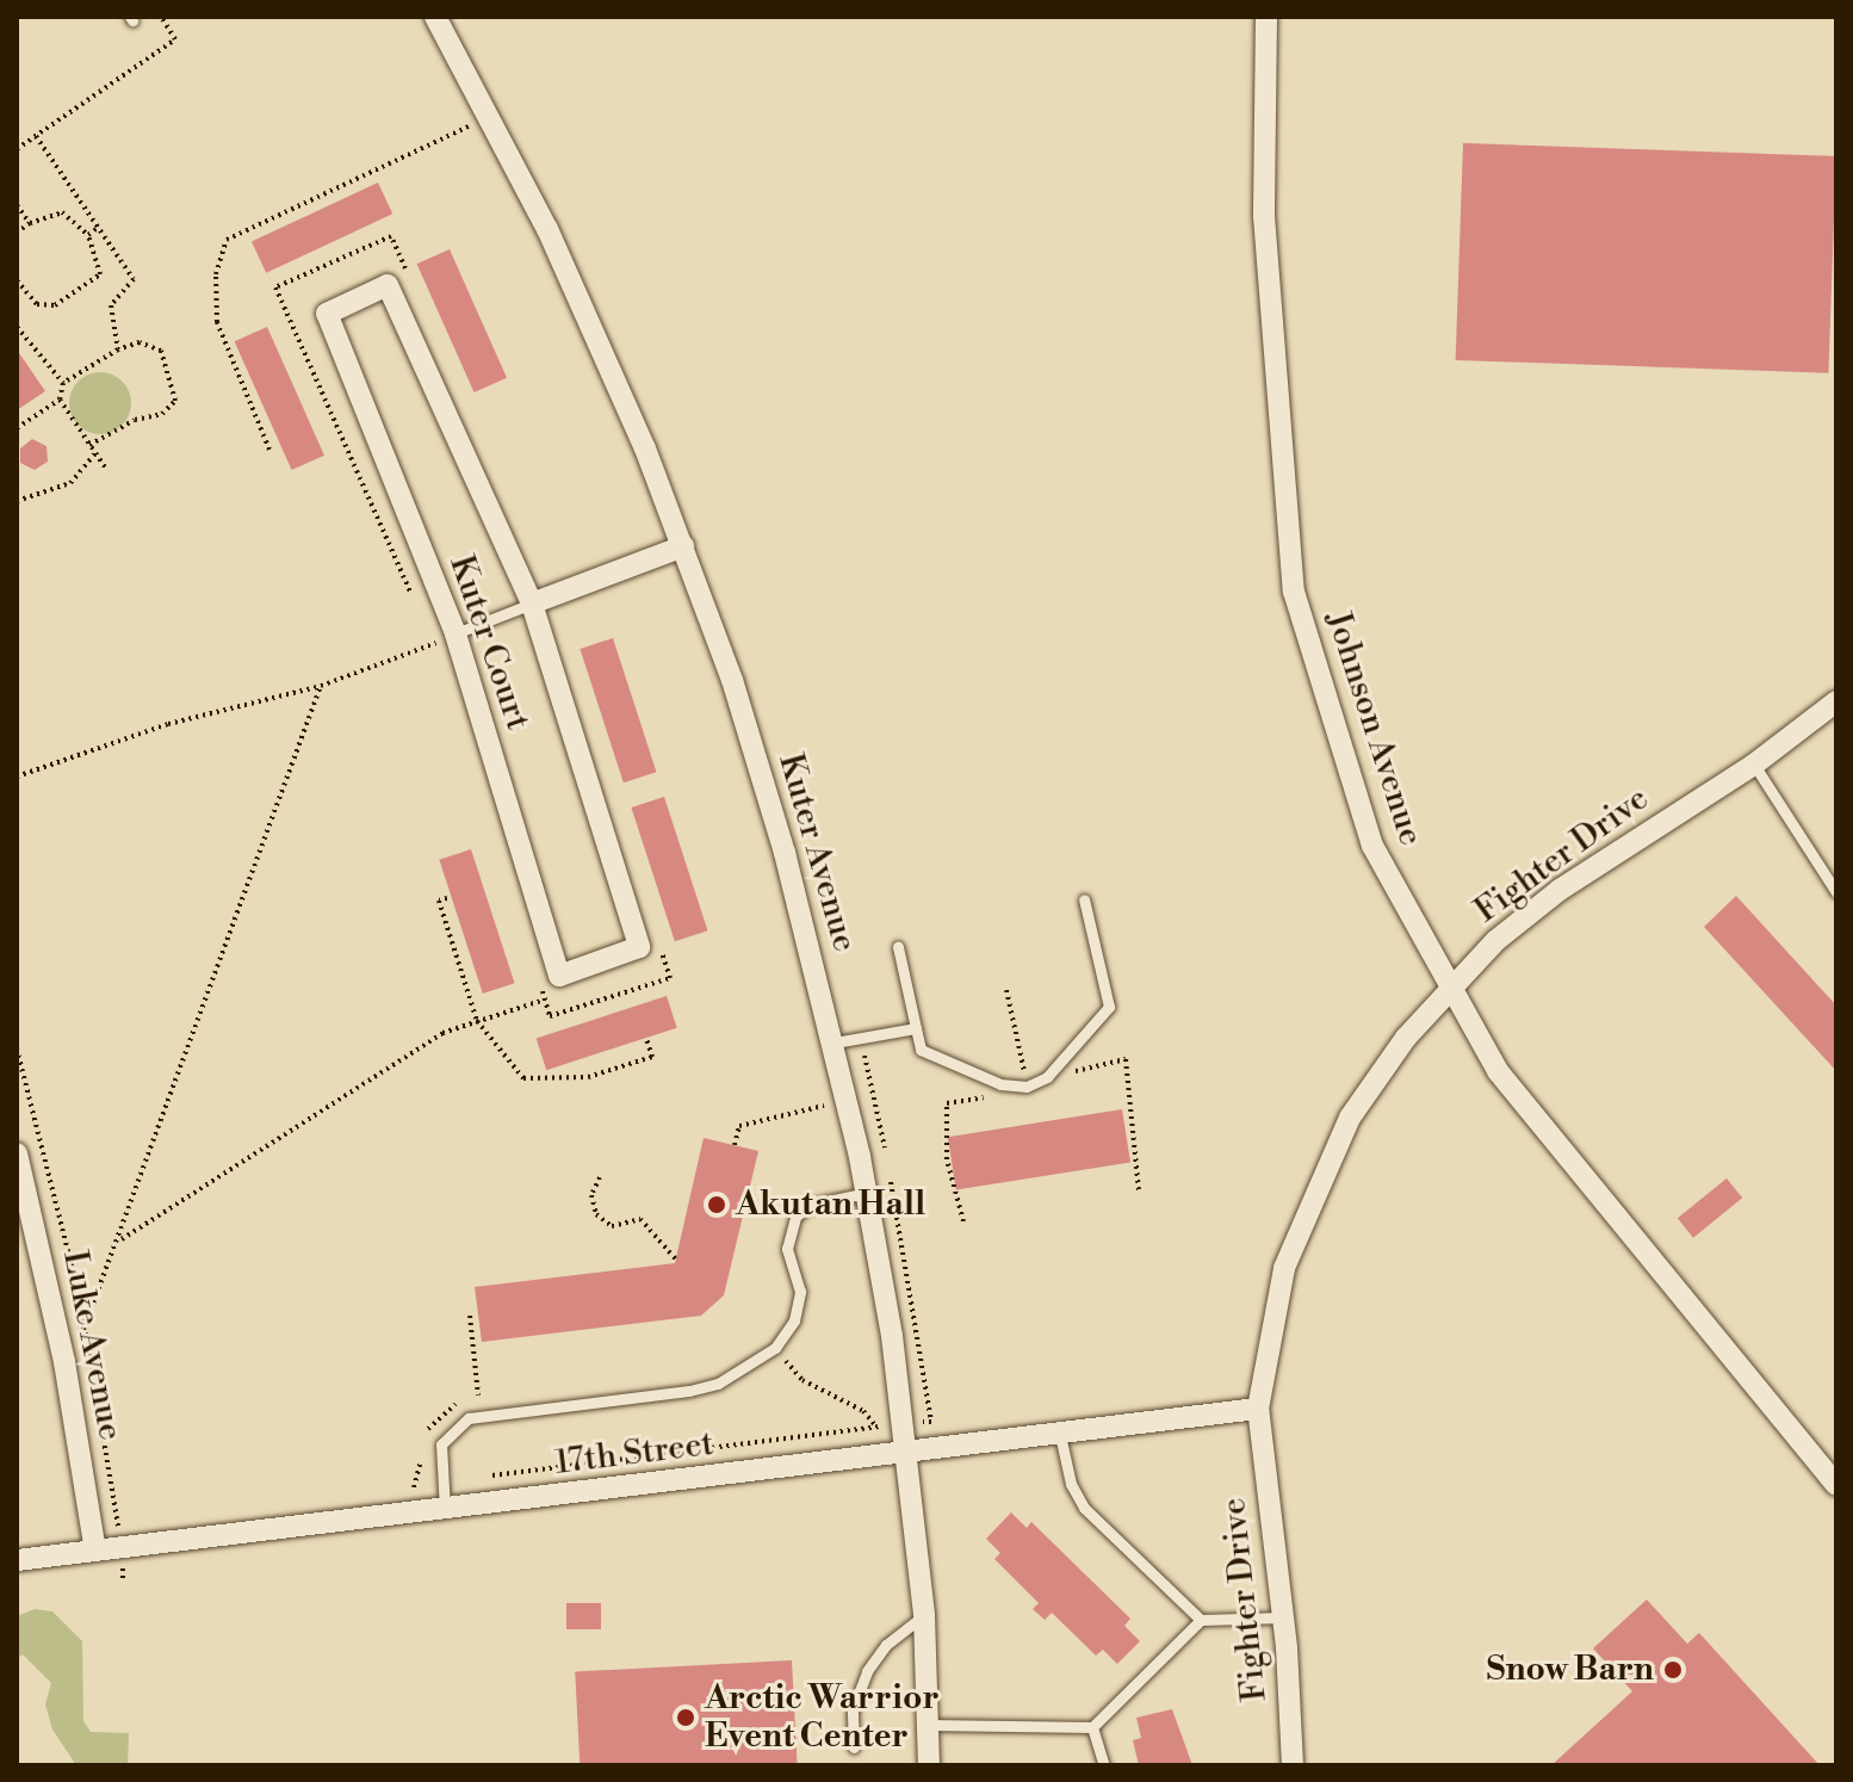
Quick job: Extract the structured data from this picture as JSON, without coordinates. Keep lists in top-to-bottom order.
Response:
{
  "streets": {
    "street": [
      "Kuter Court",
      "Johnson Avenue",
      "Kuter Avenue",
      "Fighter Drive",
      "Luke Avenue",
      "17th Street"
    ]
  },
  "crossings": [
    ["Kuter Court", "Kuter Avenue"],
    ["Johnson Avenue", "Fighter Drive"],
    ["Kuter Avenue", "17th Street"],
    ["Fighter Drive", "17th Street"],
    ["Luke Avenue", "17th Street"]
  ],
  "places": ["Akutan Hall", "Snow Barn", "Arctic Warrior Event Center"]
}
